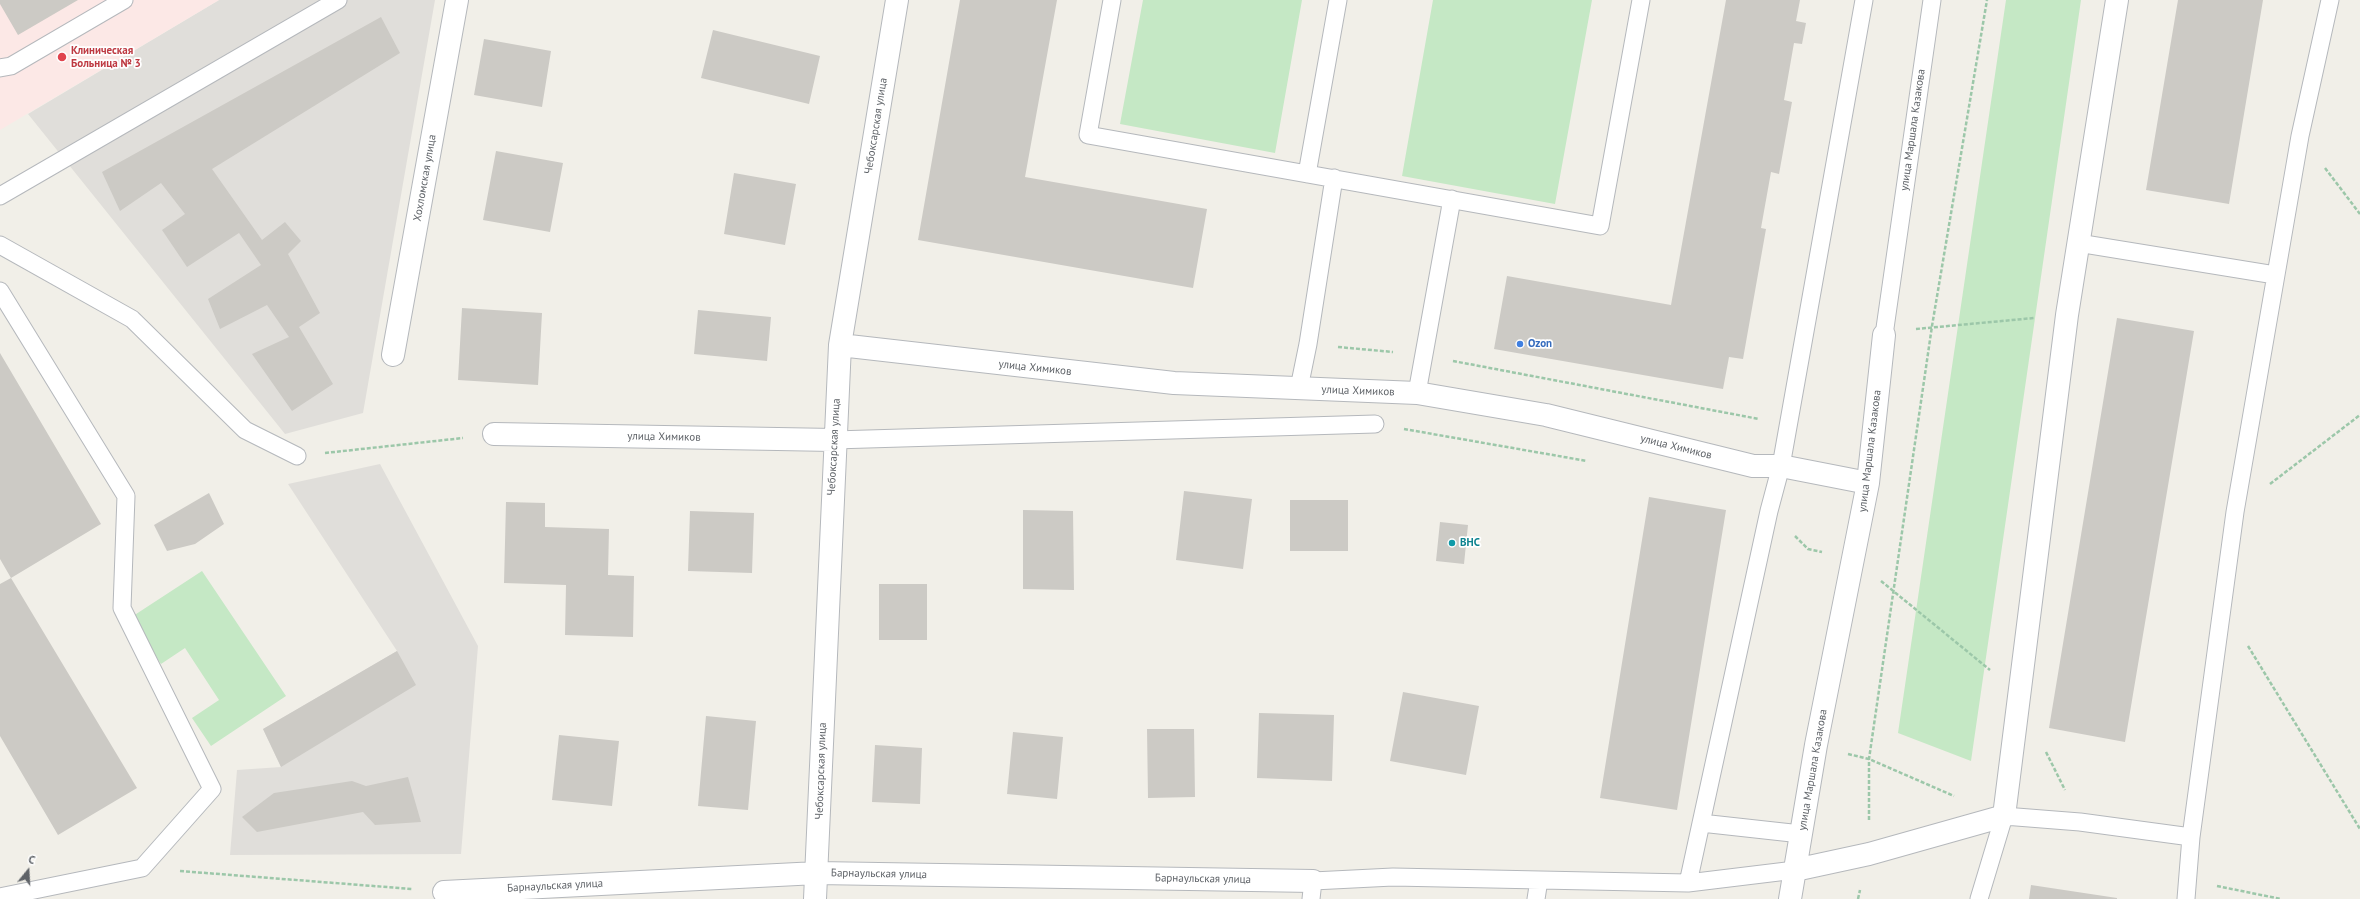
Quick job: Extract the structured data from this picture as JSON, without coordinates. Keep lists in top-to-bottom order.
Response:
{
  "streets": {
    "street": [
      "Чебоксарская улица",
      "улица Маршала Казакова",
      "Хохломская улица",
      "улица Химиков",
      "Барнаульская улица"
    ]
  },
  "crossings": [
    ["Чебоксарская улица", "улица Химиков"],
    ["Чебоксарская улица", "Барнаульская улица"],
    ["улица Маршала Казакова", "улица Химиков"]
  ],
  "places": ["Клиническая Больница № 3", "Ozon", "ВНС"],
  "north": "top"
}
